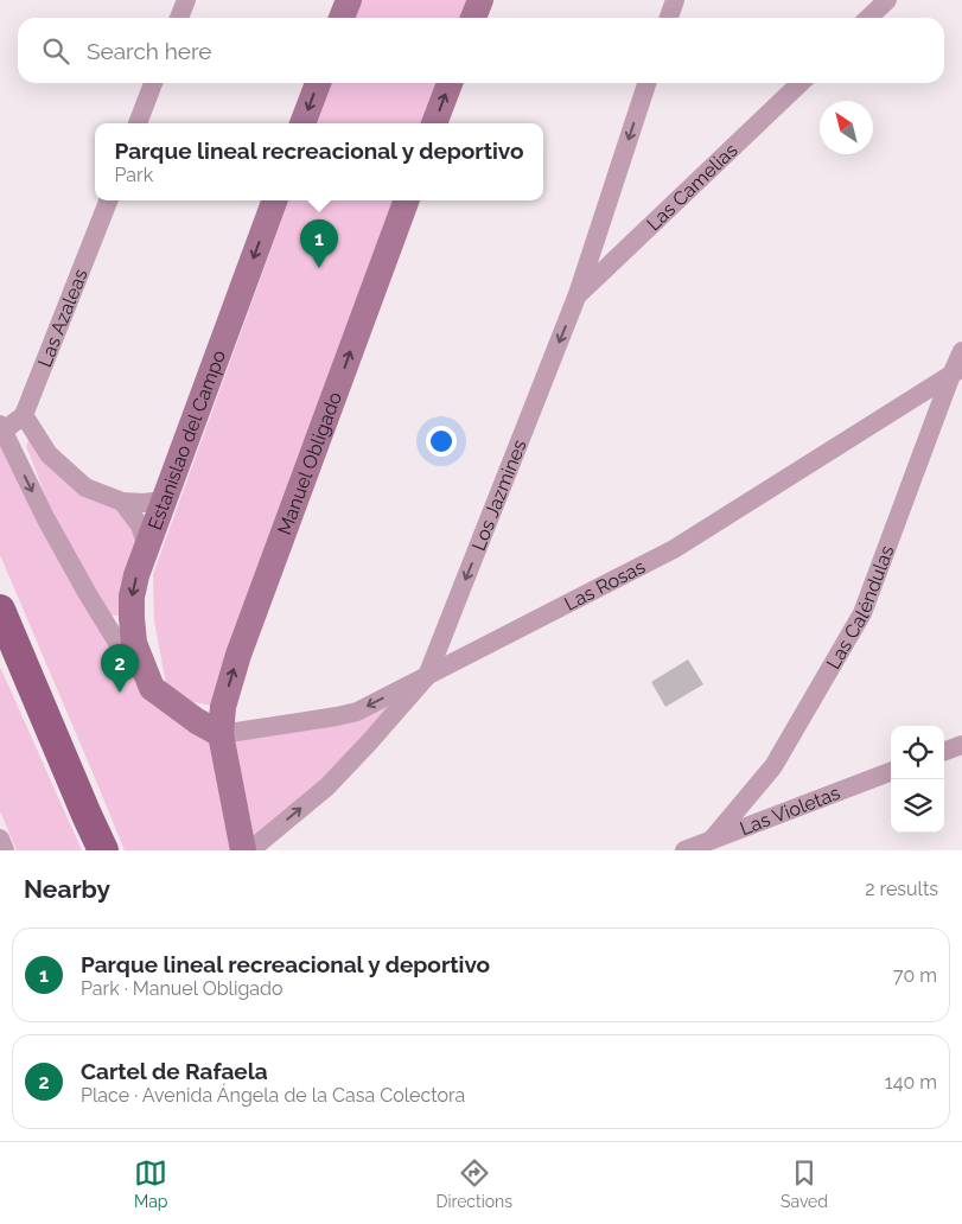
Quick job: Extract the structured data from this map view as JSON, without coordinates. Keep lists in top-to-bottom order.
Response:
{
  "streets": {
    "street": [
      "Las Camelias",
      "Las Azaleas",
      "Estanislao del Campo",
      "Manuel Obligado",
      "Los Jazmines",
      "Las Rosas",
      "Las Caléndulas",
      "Las Violetas"
    ]
  },
  "crossings": [
    ["Las Camelias", "Los Jazmines"],
    ["Manuel Obligado", "Las Rosas"],
    ["Los Jazmines", "Las Rosas"],
    ["Las Rosas", "Las Caléndulas"],
    ["Las Caléndulas", "Las Violetas"]
  ],
  "one_way": ["Estanislao del Campo", "Manuel Obligado"],
  "north": "top left",
  "page": {
    "search": "Search here",
    "popup": ["Parque lineal recreacional y deportivo", "Park"],
    "pins": ["1", "2"],
    "heading": ["Nearby", "2 results"],
    "list": [
      {
        "mark": "1",
        "name": "Parque lineal recreacional y deportivo",
        "note": "Park · Manuel Obligado",
        "value": "70 m"
      },
      {
        "mark": "2",
        "name": "Cartel de Rafaela",
        "note": "Place · Avenida Ángela de la Casa Colectora",
        "value": "140 m"
      }
    ],
    "nav": ["Map", "Directions", "Saved"]
  }
}
